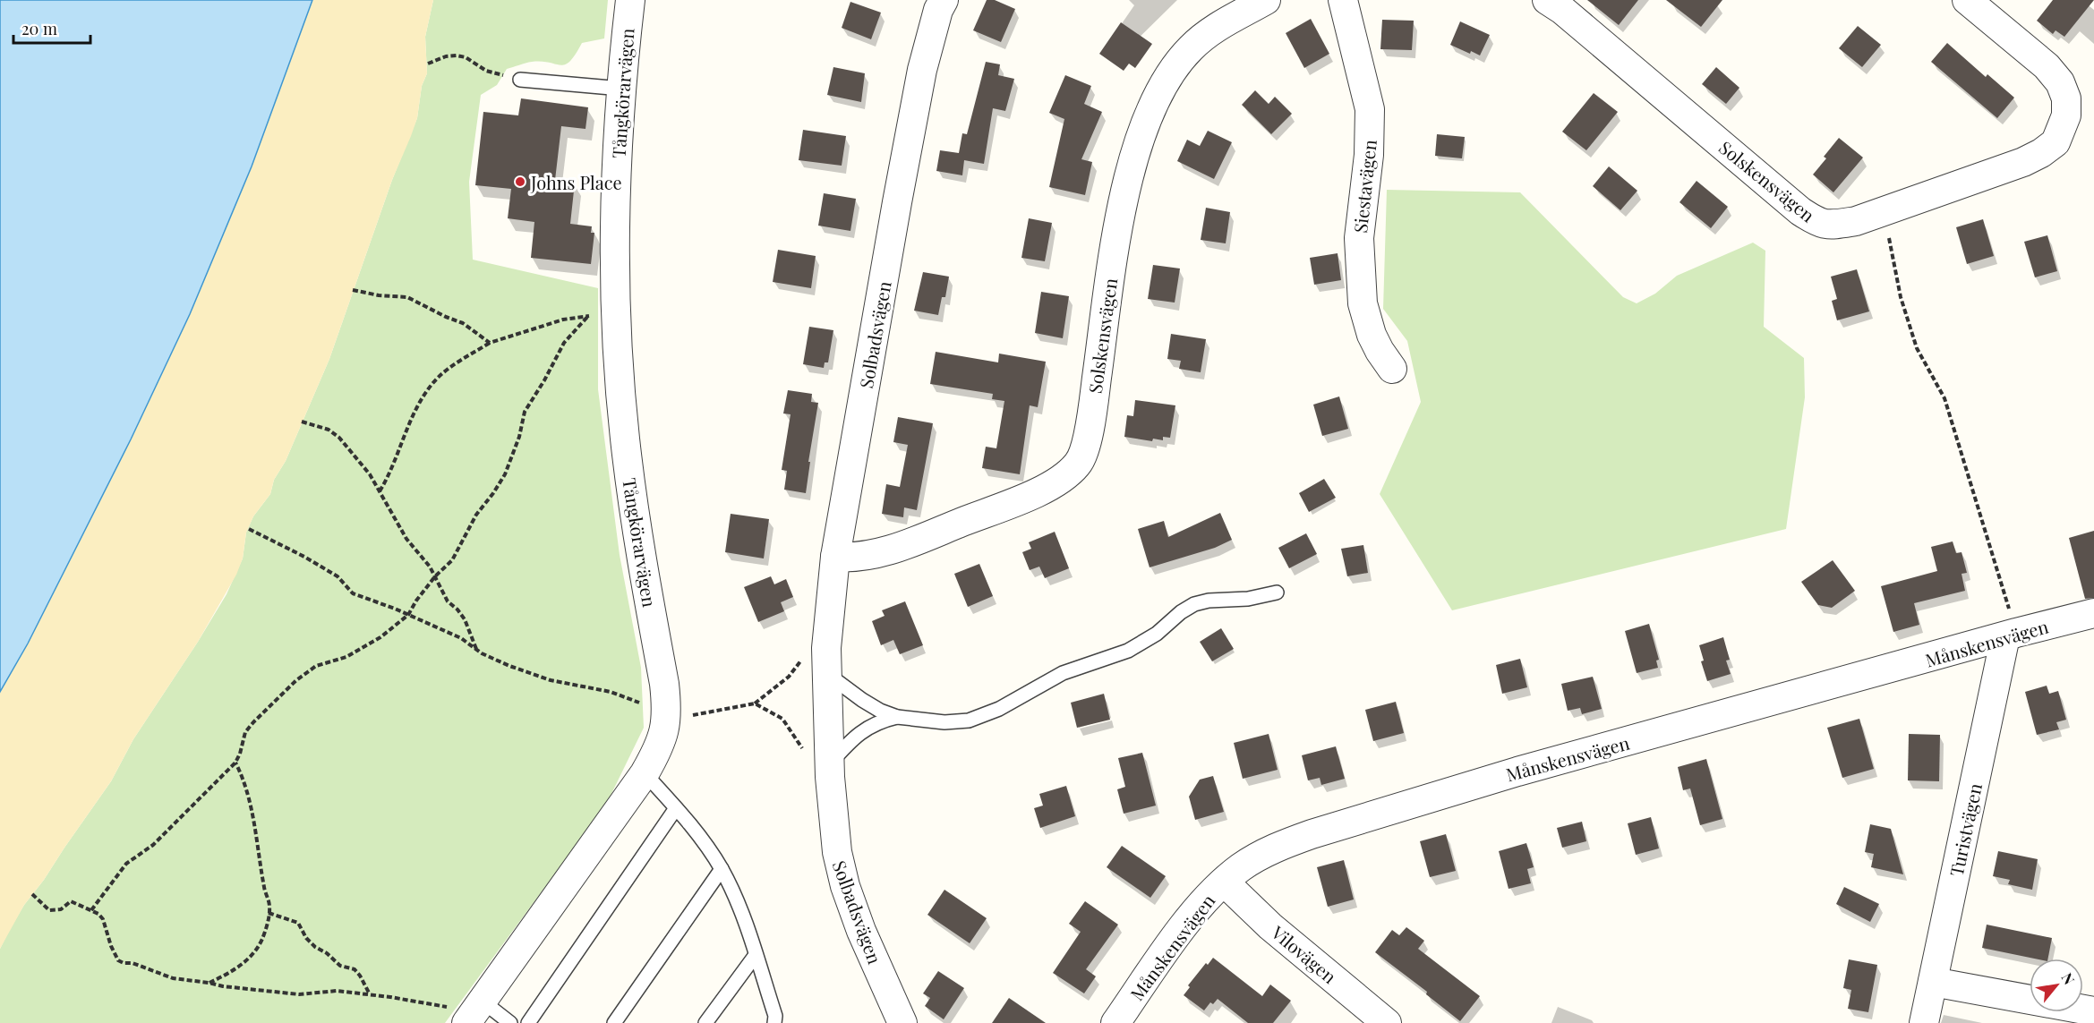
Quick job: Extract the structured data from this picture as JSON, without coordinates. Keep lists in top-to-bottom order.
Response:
{
  "streets": {
    "street": [
      "Tångkörarvägen",
      "Solskensvägen",
      "Siestavägen",
      "Solbadsvägen",
      "Månskensvägen",
      "Turistvägen",
      "Vilovägen"
    ]
  },
  "crossings": [
    ["Solskensvägen", "Solbadsvägen"],
    ["Månskensvägen", "Turistvägen"],
    ["Månskensvägen", "Vilovägen"]
  ],
  "places": ["Johns Place"],
  "scale_bar": "20 m",
  "north": "top right"
}
